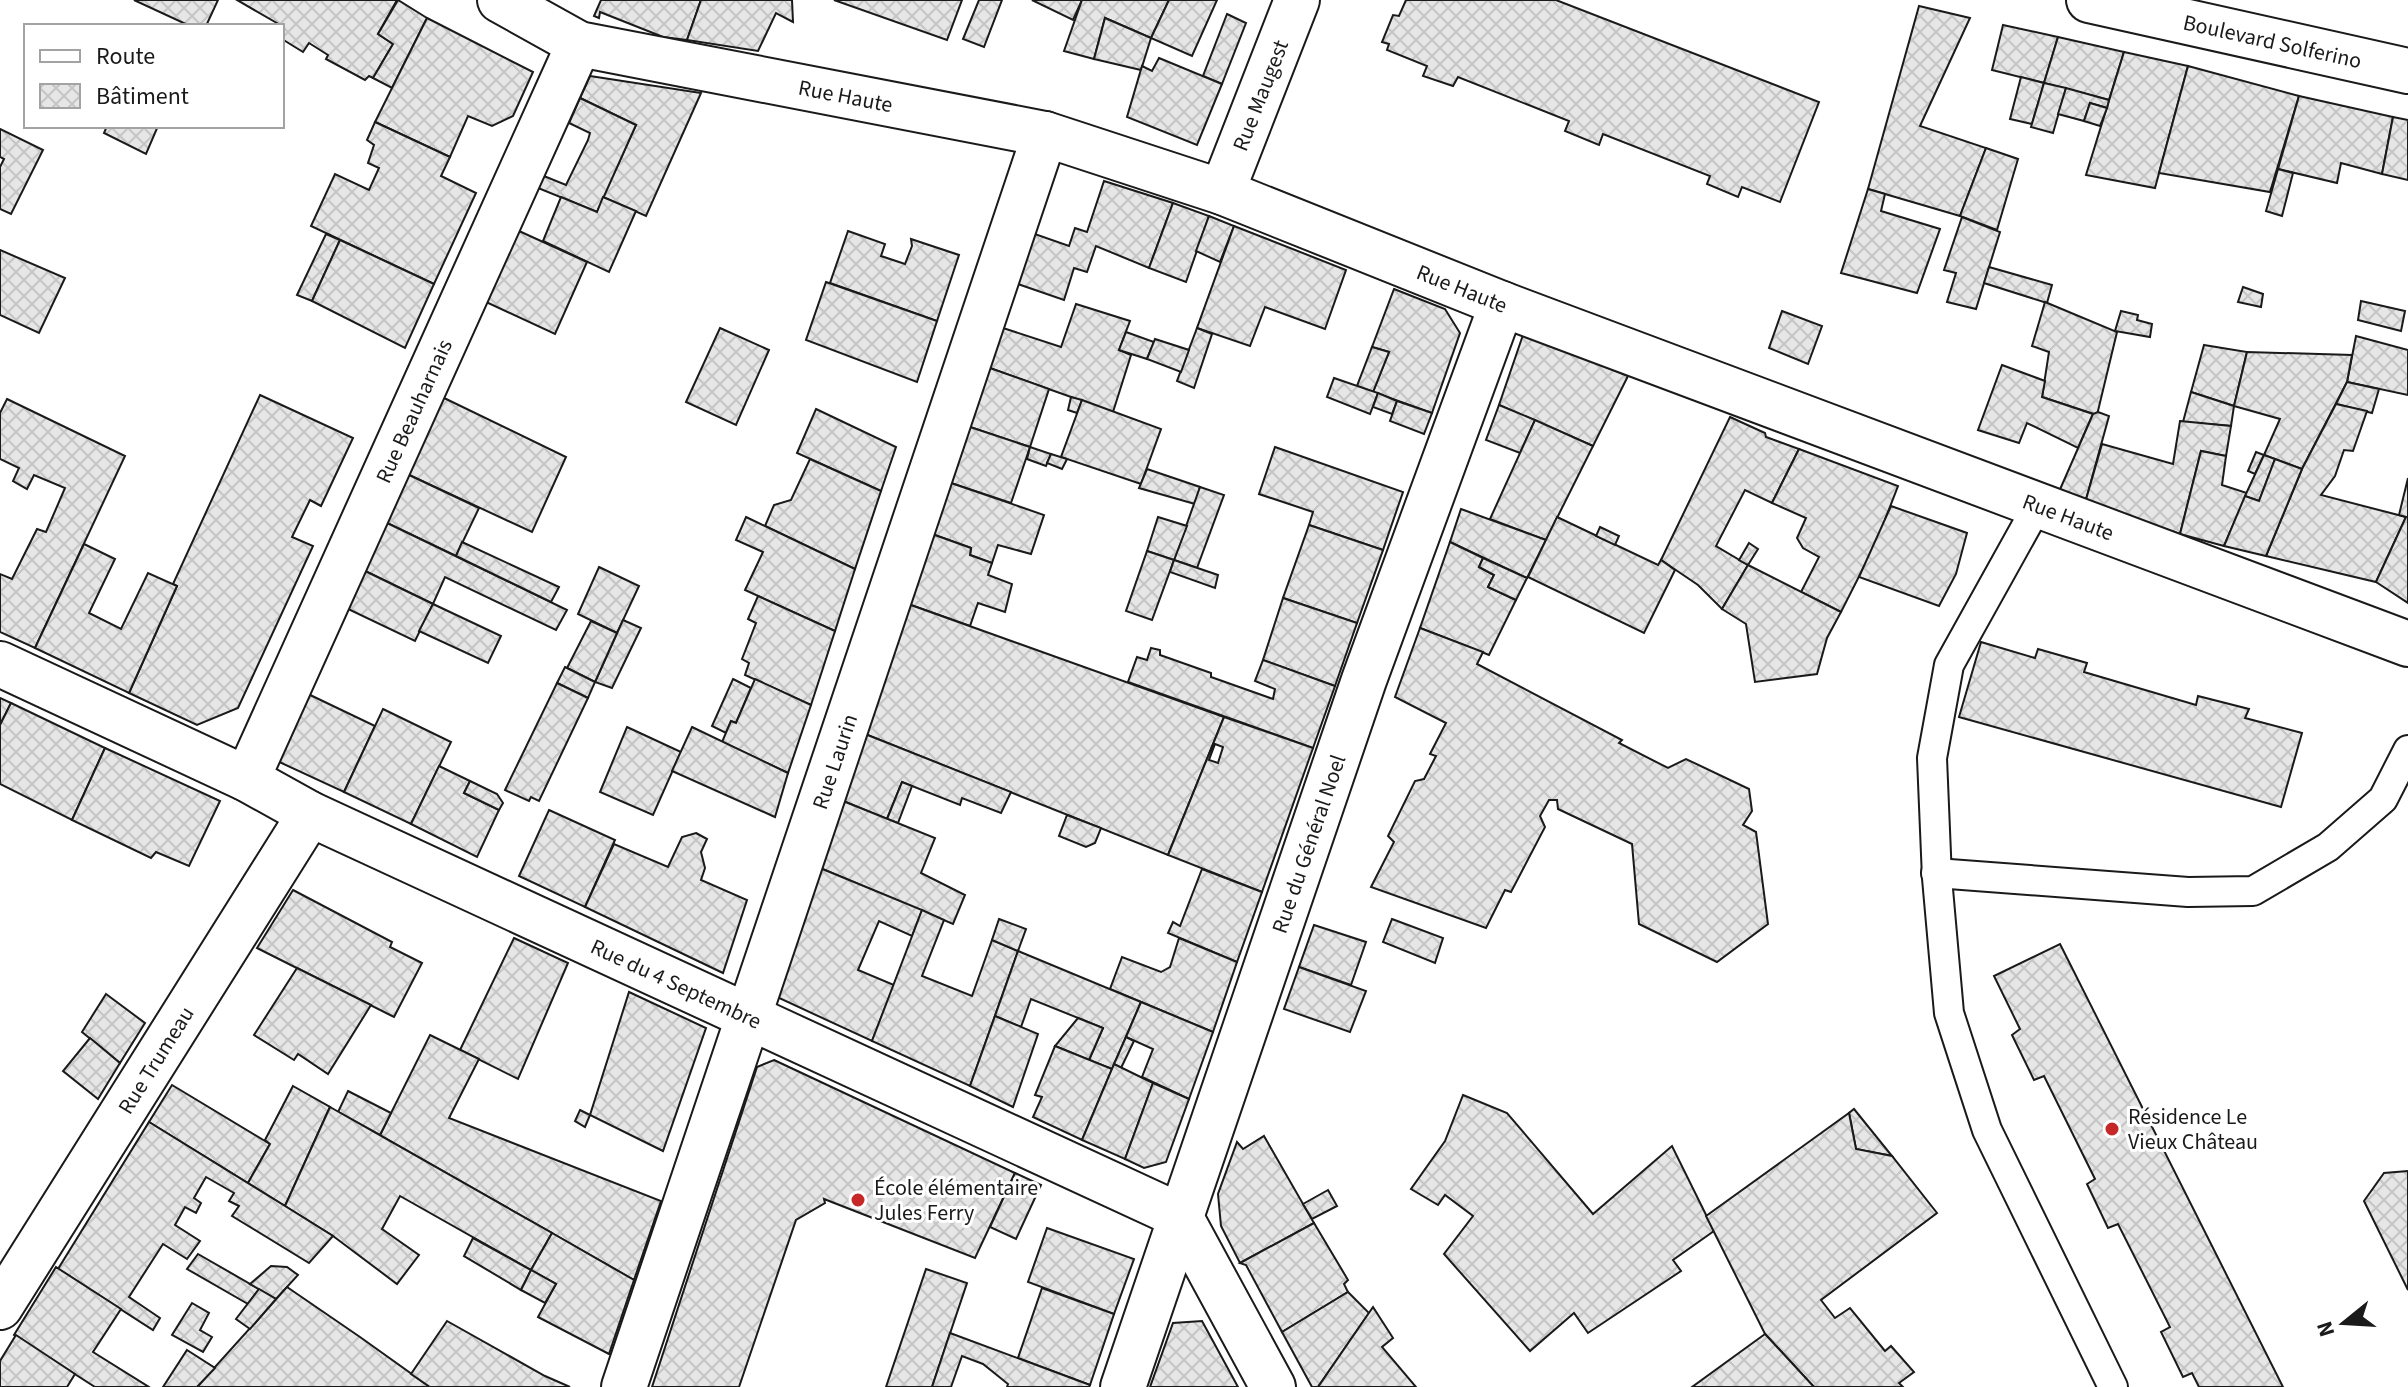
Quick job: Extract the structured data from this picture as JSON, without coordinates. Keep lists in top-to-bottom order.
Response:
{
  "streets": {
    "street": [
      "Boulevard Solferino",
      "Rue Haute",
      "Rue Maugest",
      "Rue Beauharnais",
      "Rue Laurin",
      "Rue du Général Noel",
      "Rue du 4 Septembre",
      "Rue Trumeau"
    ]
  },
  "crossings": [
    ["Rue Haute", "Rue Maugest"],
    ["Rue Haute", "Rue Beauharnais"],
    ["Rue Haute", "Rue Laurin"],
    ["Rue Haute", "Rue du Général Noel"],
    ["Rue Beauharnais", "Rue du 4 Septembre"],
    ["Rue Laurin", "Rue du 4 Septembre"],
    ["Rue du Général Noel", "Rue du 4 Septembre"],
    ["Rue du 4 Septembre", "Rue Trumeau"]
  ],
  "places": ["Résidence Le Vieux Château", "École élémentaire Jules Ferry"],
  "legend": ["Route", "Bâtiment"],
  "north": "left"
}
